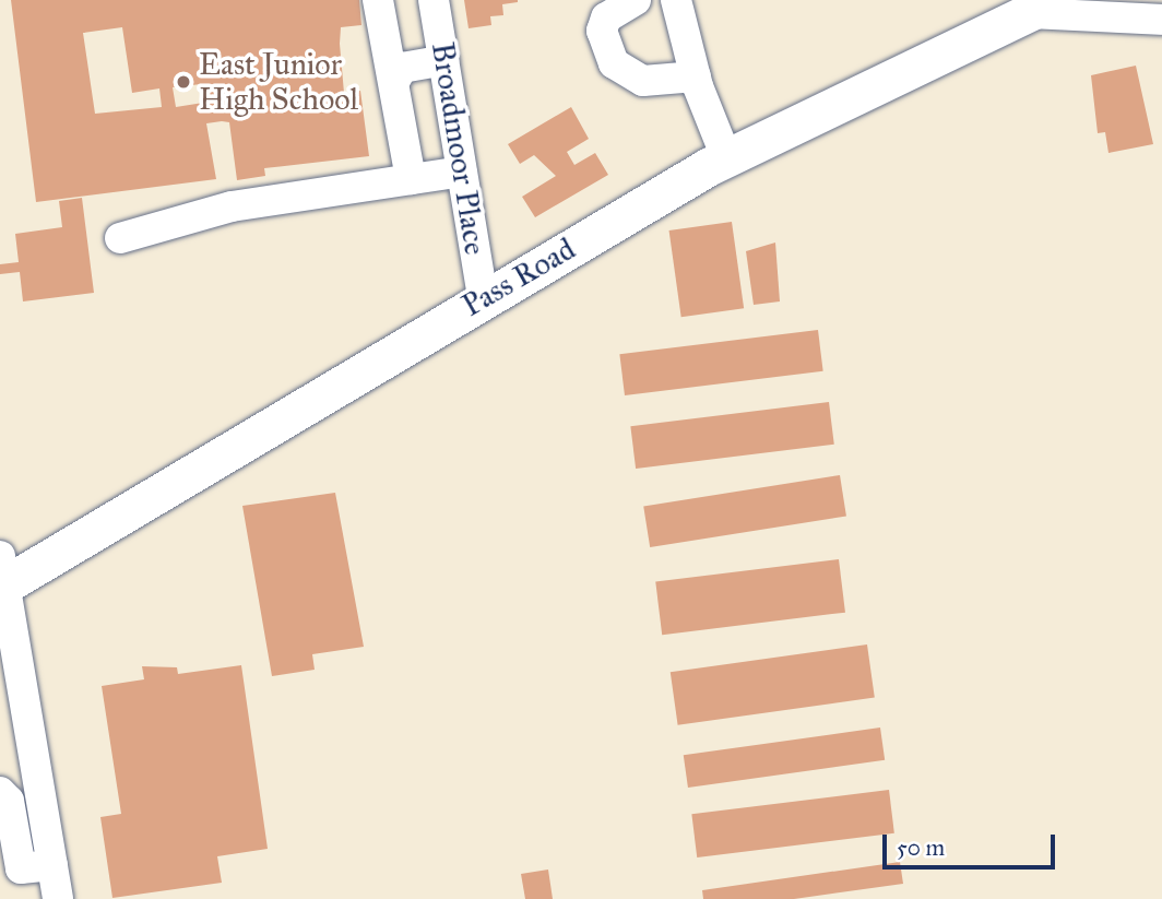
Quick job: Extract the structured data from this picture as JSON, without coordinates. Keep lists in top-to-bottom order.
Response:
{
  "streets": {
    "main road": ["Pass Road"],
    "street": ["Broadmoor Place"]
  },
  "crossings": [
    ["Broadmoor Place", "Pass Road"]
  ],
  "places": ["East Junior High School"],
  "scale_bar": "50 m"
}
